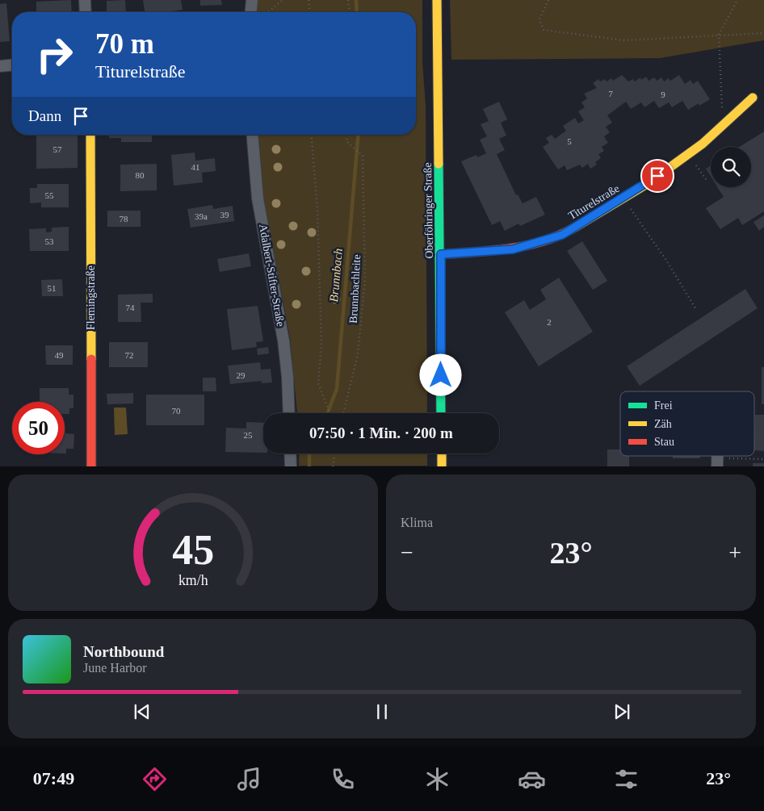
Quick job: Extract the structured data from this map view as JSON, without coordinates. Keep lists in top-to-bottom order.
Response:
{
  "streets": {
    "street": [
      "Titurelstraße",
      "Oberföhringer Straße",
      "Adalbert-Stifter-Straße",
      "Flemingstraße"
    ],
    "path": ["Brunnbachleite"]
  },
  "crossings": [
    ["Titurelstraße", "Oberföhringer Straße"]
  ],
  "water": ["Brunnbach"],
  "house_numbers": [
    "7",
    "9",
    "5",
    "57",
    "41",
    "80",
    "55",
    "39",
    "39a",
    "78",
    "53",
    "51",
    "74",
    "2",
    "49",
    "72",
    "29",
    "70",
    "25"
  ],
  "legend": ["Frei", "Zäh", "Stau"],
  "page": {
    "turn": ["70 m", "Titurelstraße"],
    "then": "Dann",
    "limit": "50",
    "trip": "07:50 · 1 Min. · 200 m",
    "tile": "Klima",
    "heat": ["−", "23°", "+"],
    "song": ["Northbound", "June Harbor"],
    "tabs": ["07:49", "23°"],
    "gauge": ["45", "km/h"]
  }
}
